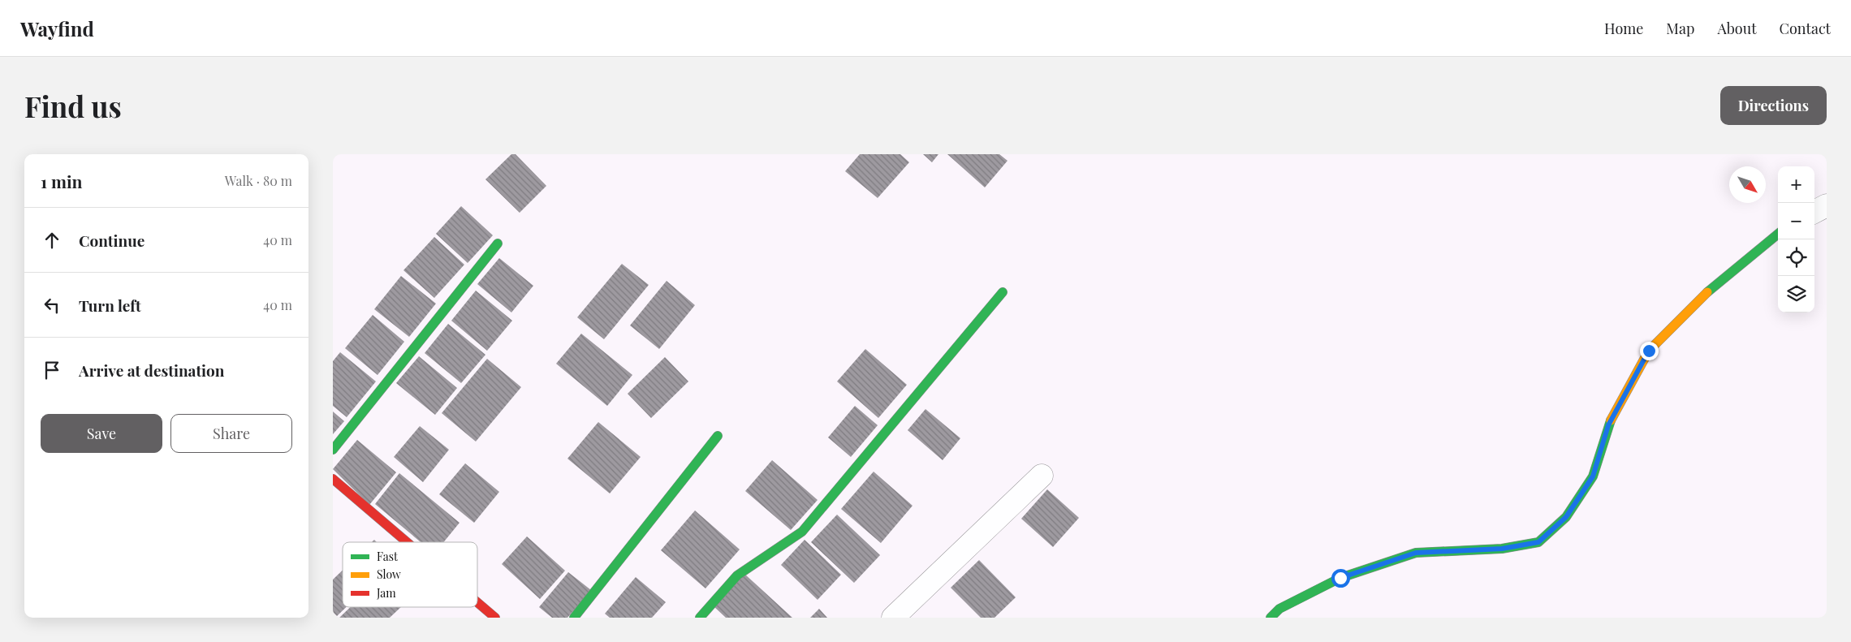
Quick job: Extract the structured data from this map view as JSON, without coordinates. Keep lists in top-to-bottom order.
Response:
{
  "legend": ["Fast", "Slow", "Jam"],
  "north": "bottom right",
  "page": {
    "header": "Wayfind",
    "nav": [
      "Home",
      "Map",
      "About",
      "Contact"
    ],
    "buttons": [
      "Directions",
      ["Save", "Share"]
    ],
    "title": "Find us",
    "heading": ["1 min", "Walk · 80 m"],
    "map_buttons": ["+", "−"],
    "list": [
      ["Continue", "40 m"],
      ["Turn left", "40 m"],
      "Arrive at destination"
    ]
  }
}
